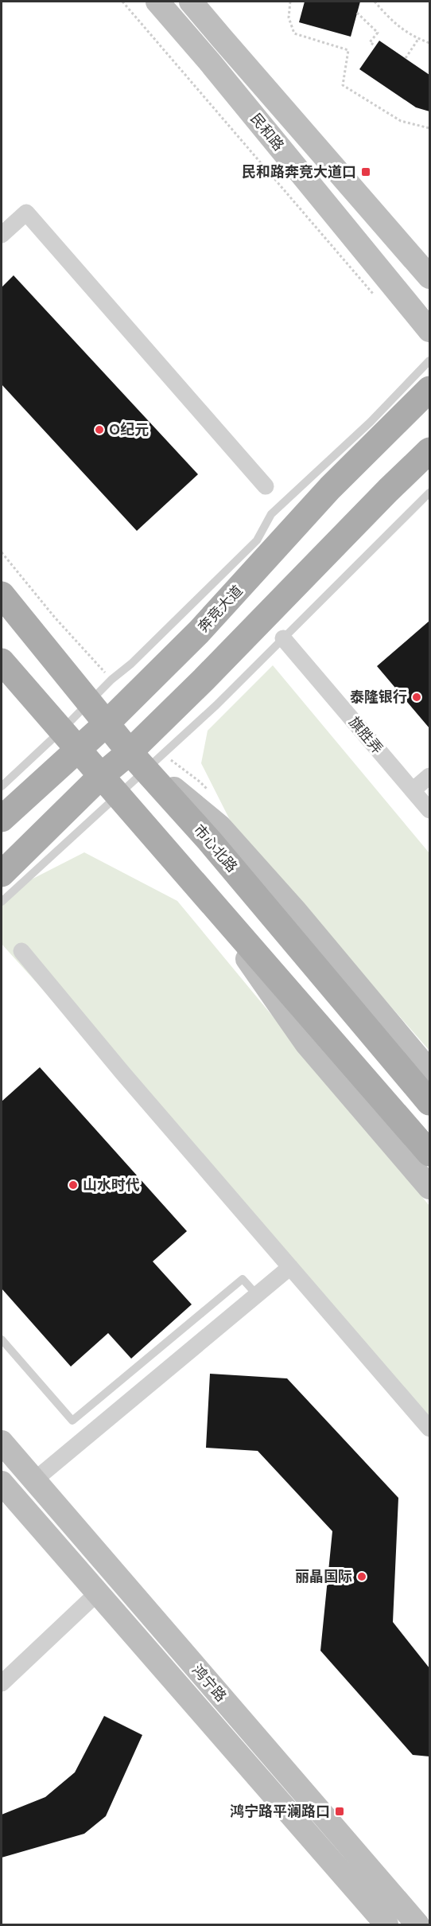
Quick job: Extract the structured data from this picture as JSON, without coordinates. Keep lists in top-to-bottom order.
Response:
{
  "streets": {
    "main road": [
      "民和路",
      "奔竞大道",
      "市心北路",
      "鸿宁路"
    ],
    "street": ["旗胜弄"]
  },
  "crossings": [
    ["奔竞大道", "市心北路"]
  ],
  "places": {
    "transit": ["民和路奔竞大道口", "鸿宁路平澜路口"],
    "other": [
      "O纪元",
      "泰隆银行",
      "山水时代",
      "丽晶国际"
    ]
  }
}
